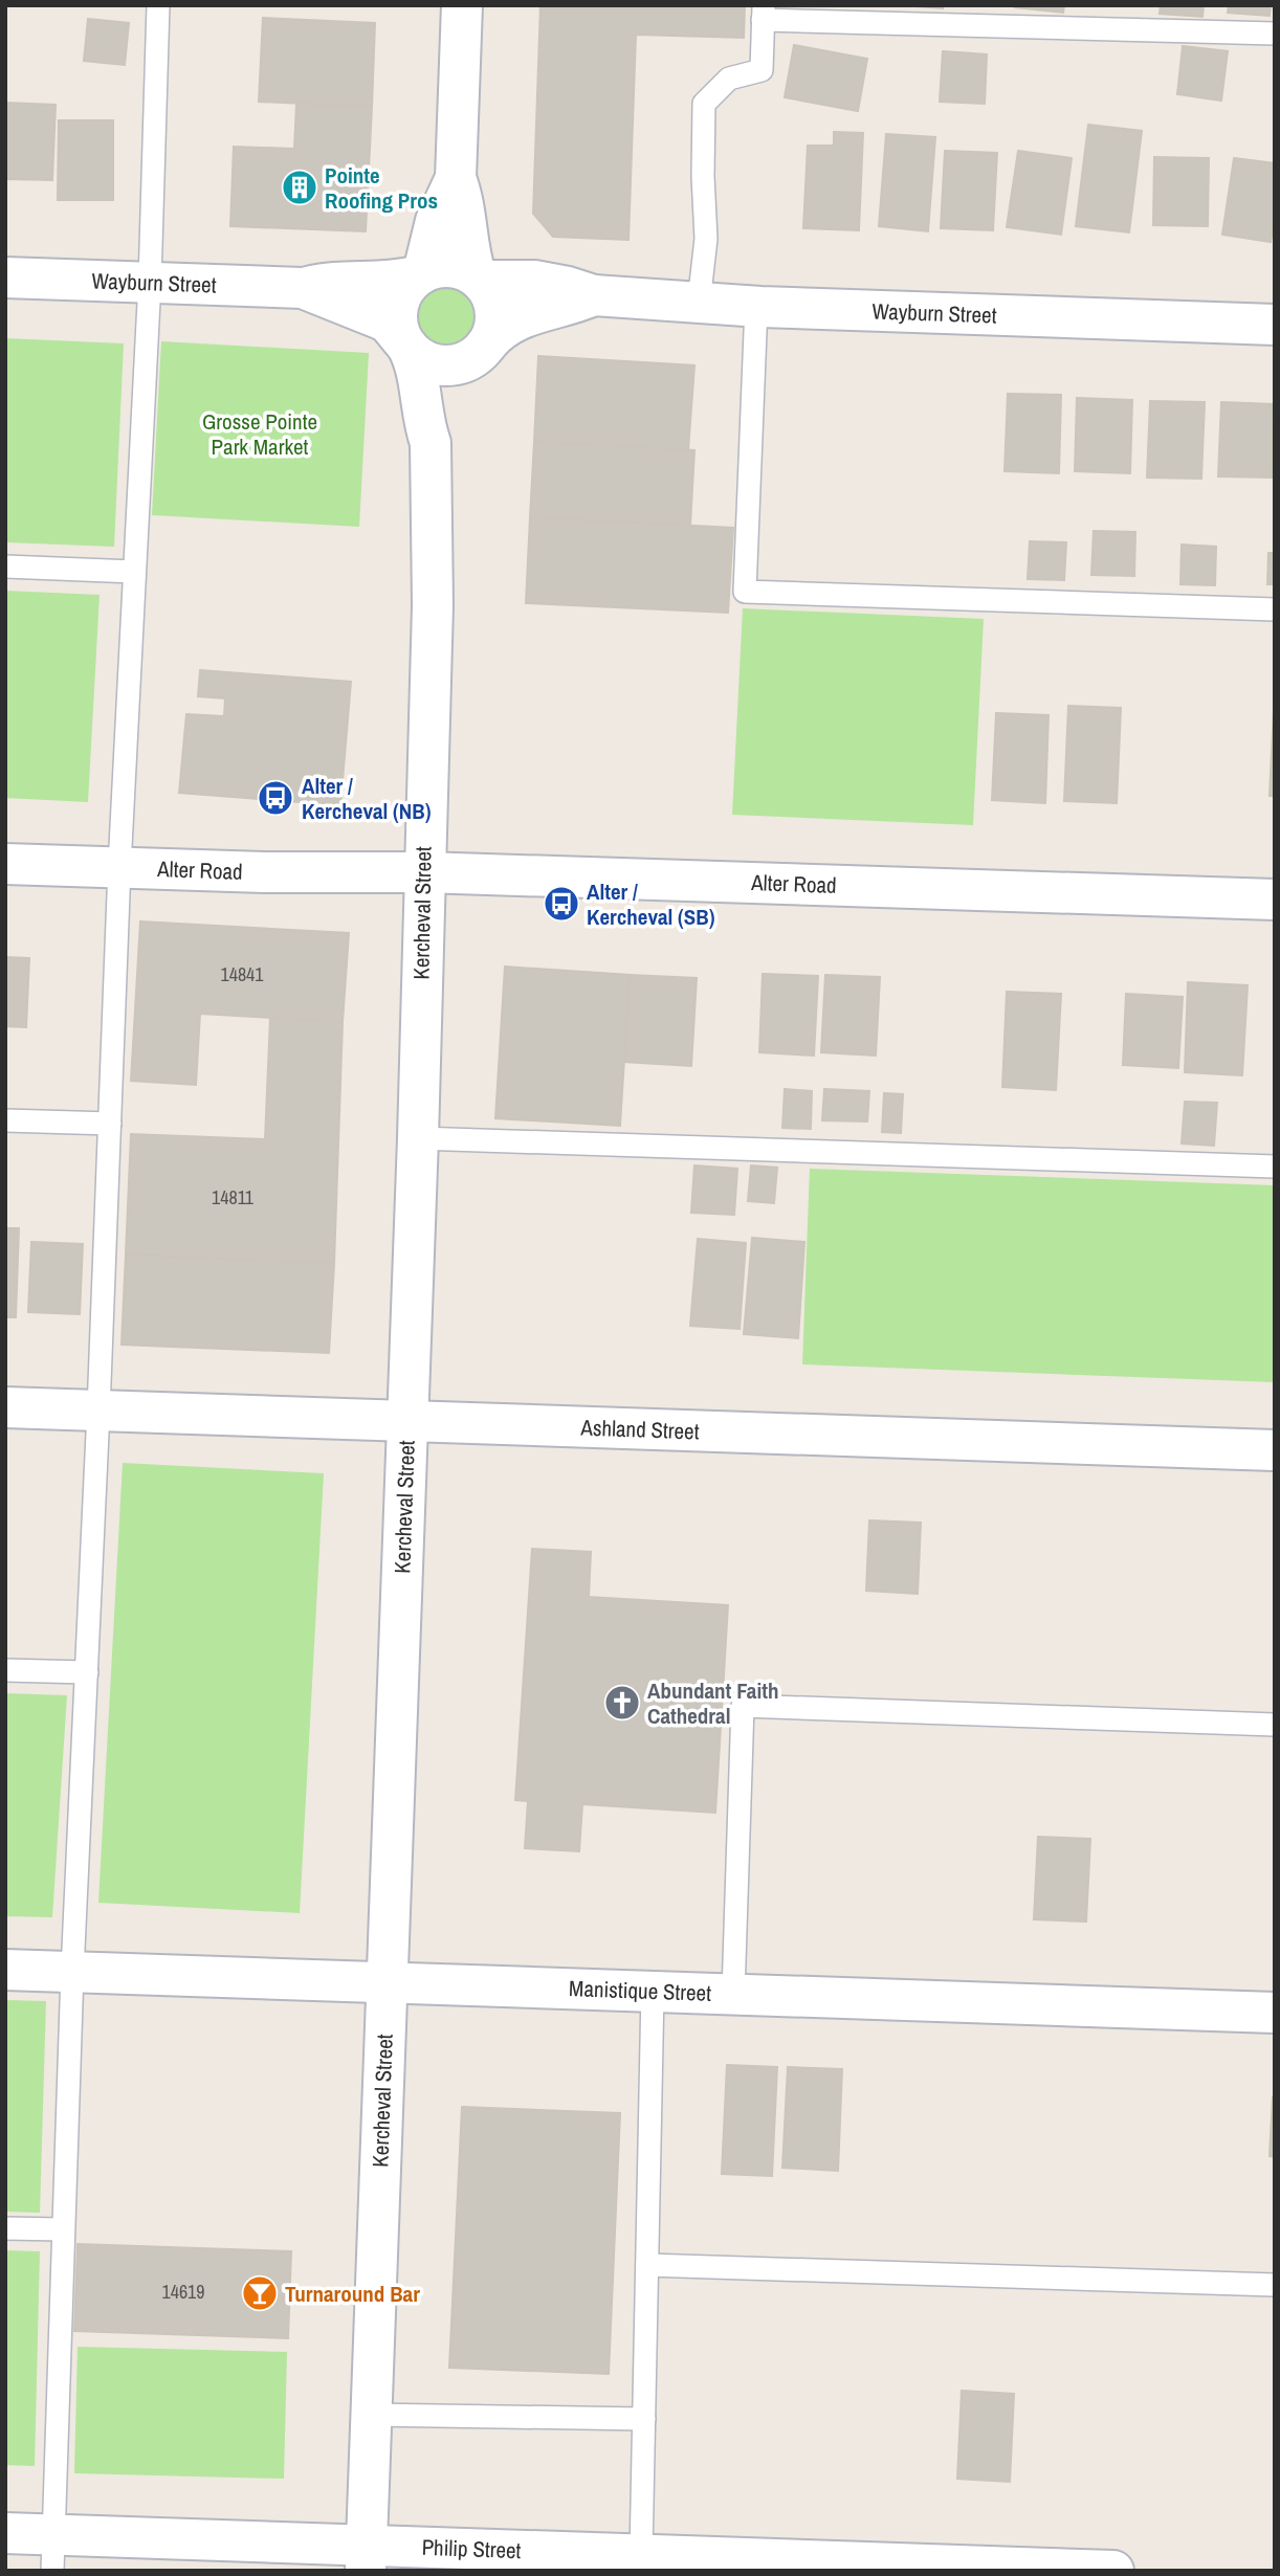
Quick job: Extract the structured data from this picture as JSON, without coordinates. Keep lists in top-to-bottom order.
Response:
{
  "streets": {
    "street": [
      "Wayburn Street",
      "Alter Road",
      "Kercheval Street",
      "Ashland Street",
      "Manistique Street",
      "Philip Street"
    ]
  },
  "crossings": [
    ["Wayburn Street", "Kercheval Street"],
    ["Alter Road", "Kercheval Street"],
    ["Kercheval Street", "Ashland Street"],
    ["Kercheval Street", "Manistique Street"],
    ["Kercheval Street", "Philip Street"]
  ],
  "parks": ["Grosse Pointe Park Market"],
  "places": {
    "building": ["Pointe Roofing Pros"],
    "bus stop": ["Alter / Kercheval (NB)", "Alter / Kercheval (SB)"],
    "church": ["Abundant Faith Cathedral"],
    "bar": ["Turnaround Bar"]
  },
  "house_numbers": ["14841", "14811", "14619"]
}
